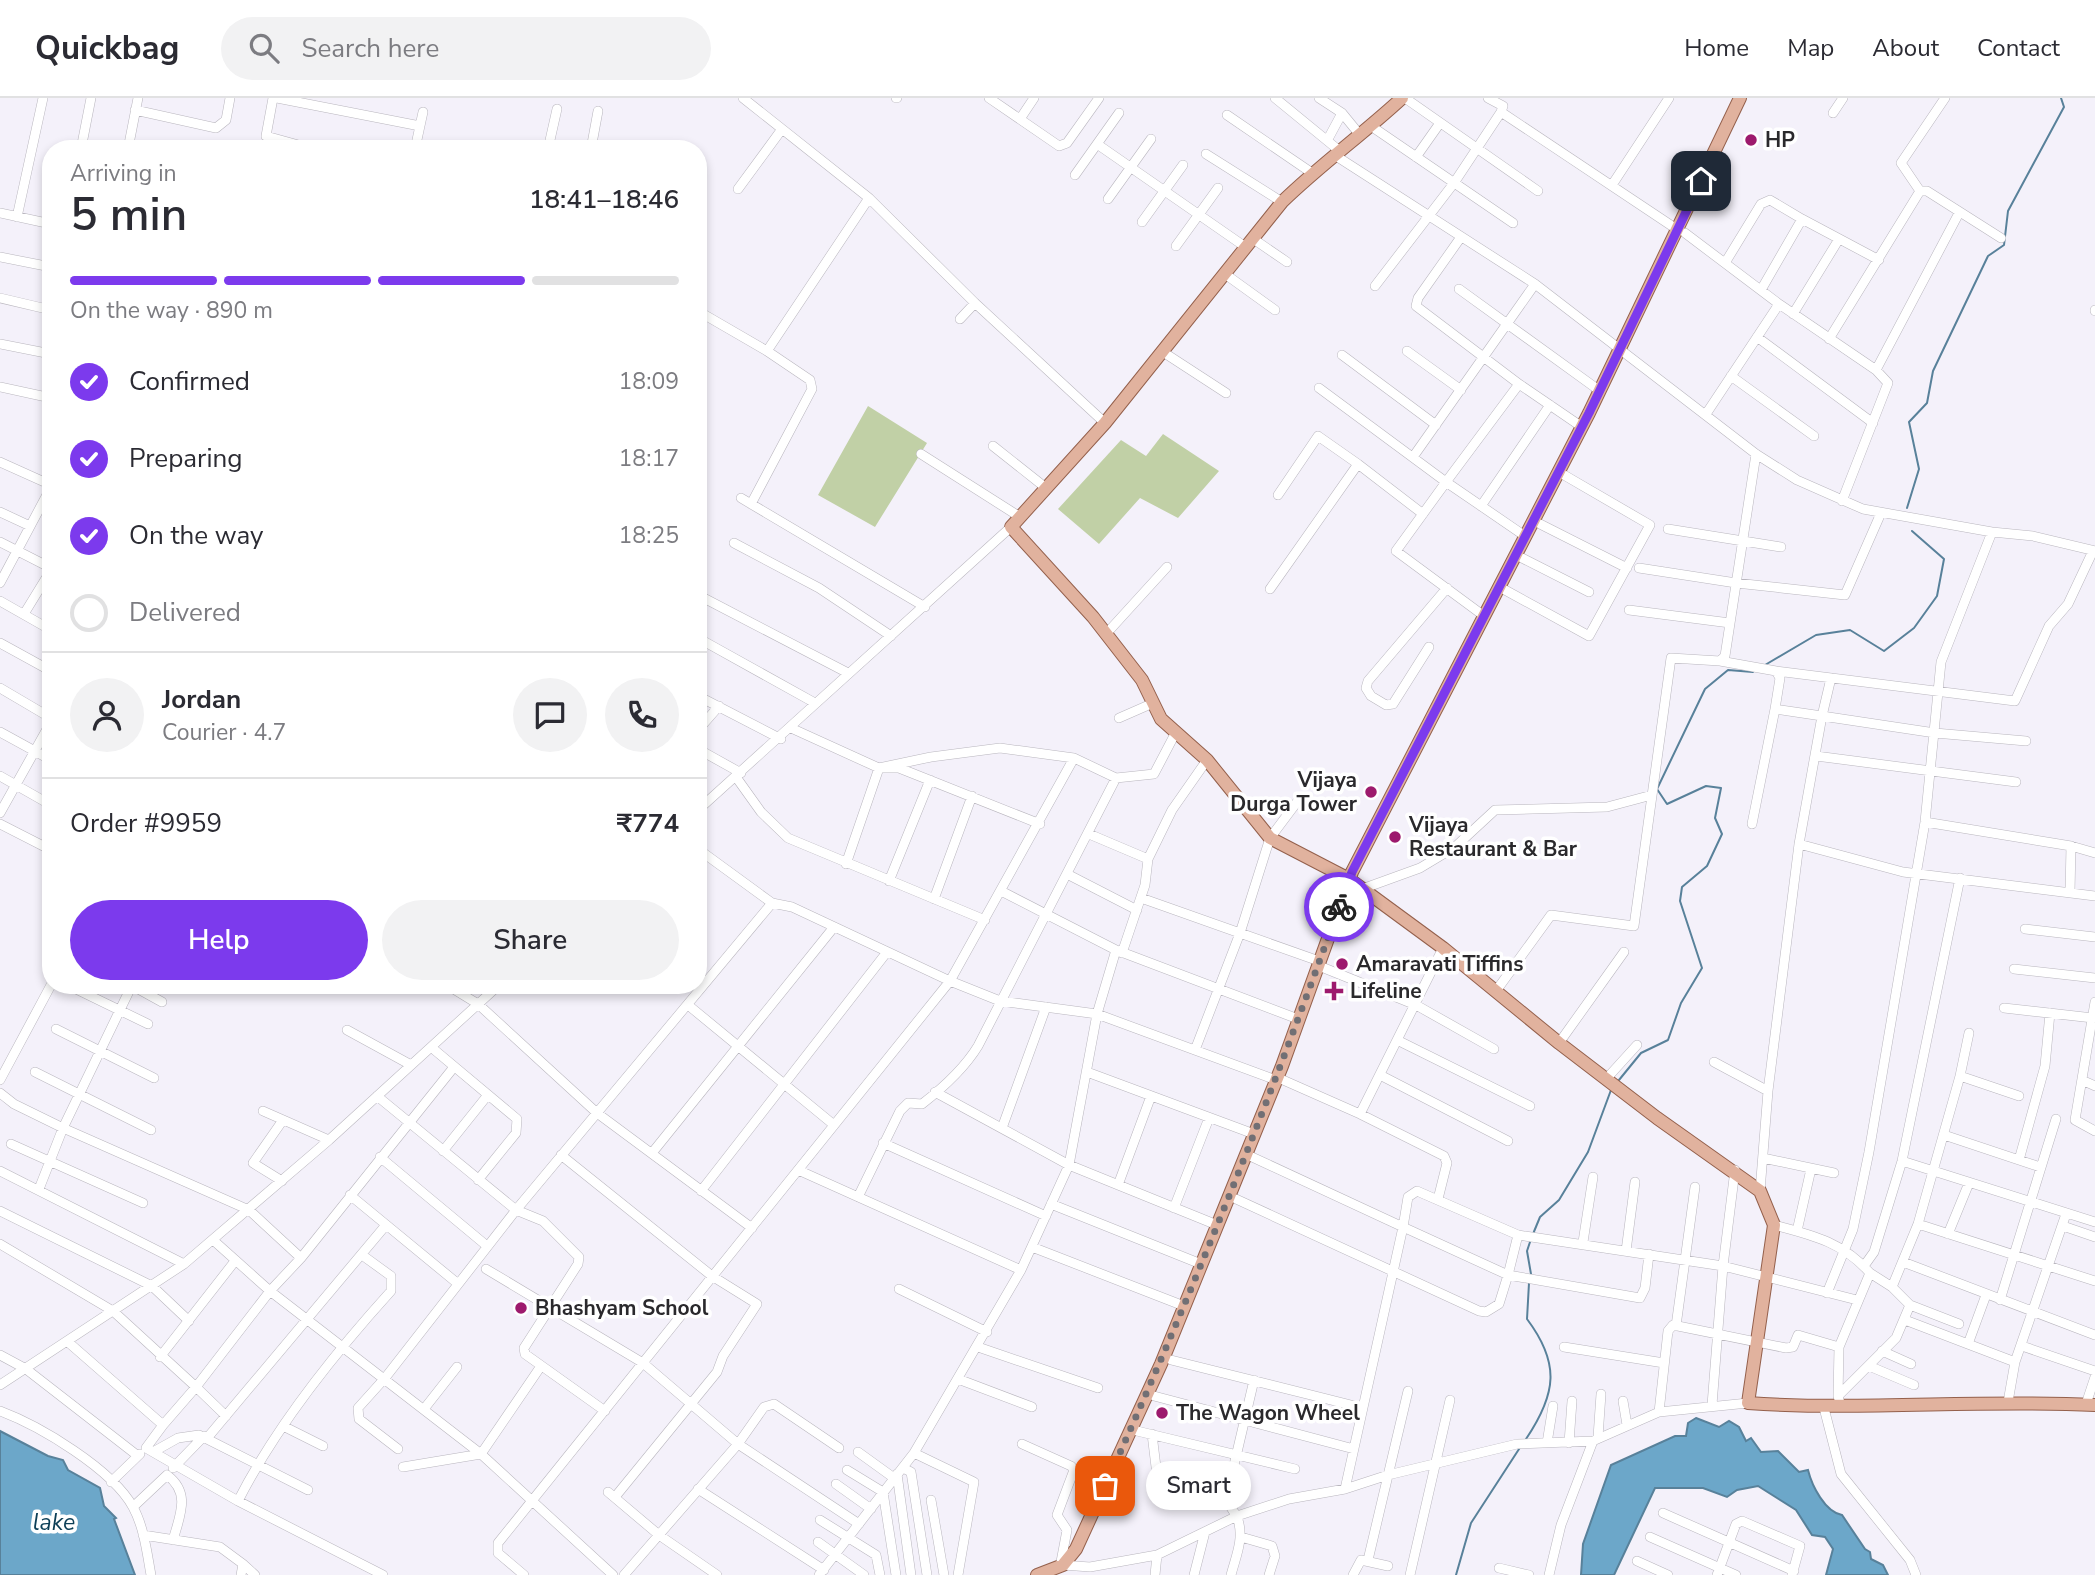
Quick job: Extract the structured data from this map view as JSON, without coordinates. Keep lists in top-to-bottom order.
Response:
{
  "water": ["lake"],
  "places": {
    "other": [
      "HP",
      "Vijaya Durga Tower",
      "Vijaya Restaurant & Bar",
      "Amaravati Tiffins",
      "Bhashyam School",
      "The Wagon Wheel",
      "Smart"
    ],
    "health": ["Lifeline"]
  },
  "page": {
    "header": "Quickbag",
    "search": "Search here",
    "nav": [
      "Home",
      "Map",
      "About",
      "Contact"
    ],
    "heading": ["5 min", "Arriving in", "18:41–18:46"],
    "panel": [
      "Jordan",
      "Courier · 4.7",
      "Order #9959",
      "₹774"
    ],
    "bar": "On the way · 890 m",
    "list": [
      ["Confirmed", "18:09"],
      ["Preparing", "18:17"],
      ["On the way", "18:25"],
      "Delivered"
    ],
    "buttons": ["Help", "Share"],
    "bubble": "Smart"
  }
}
